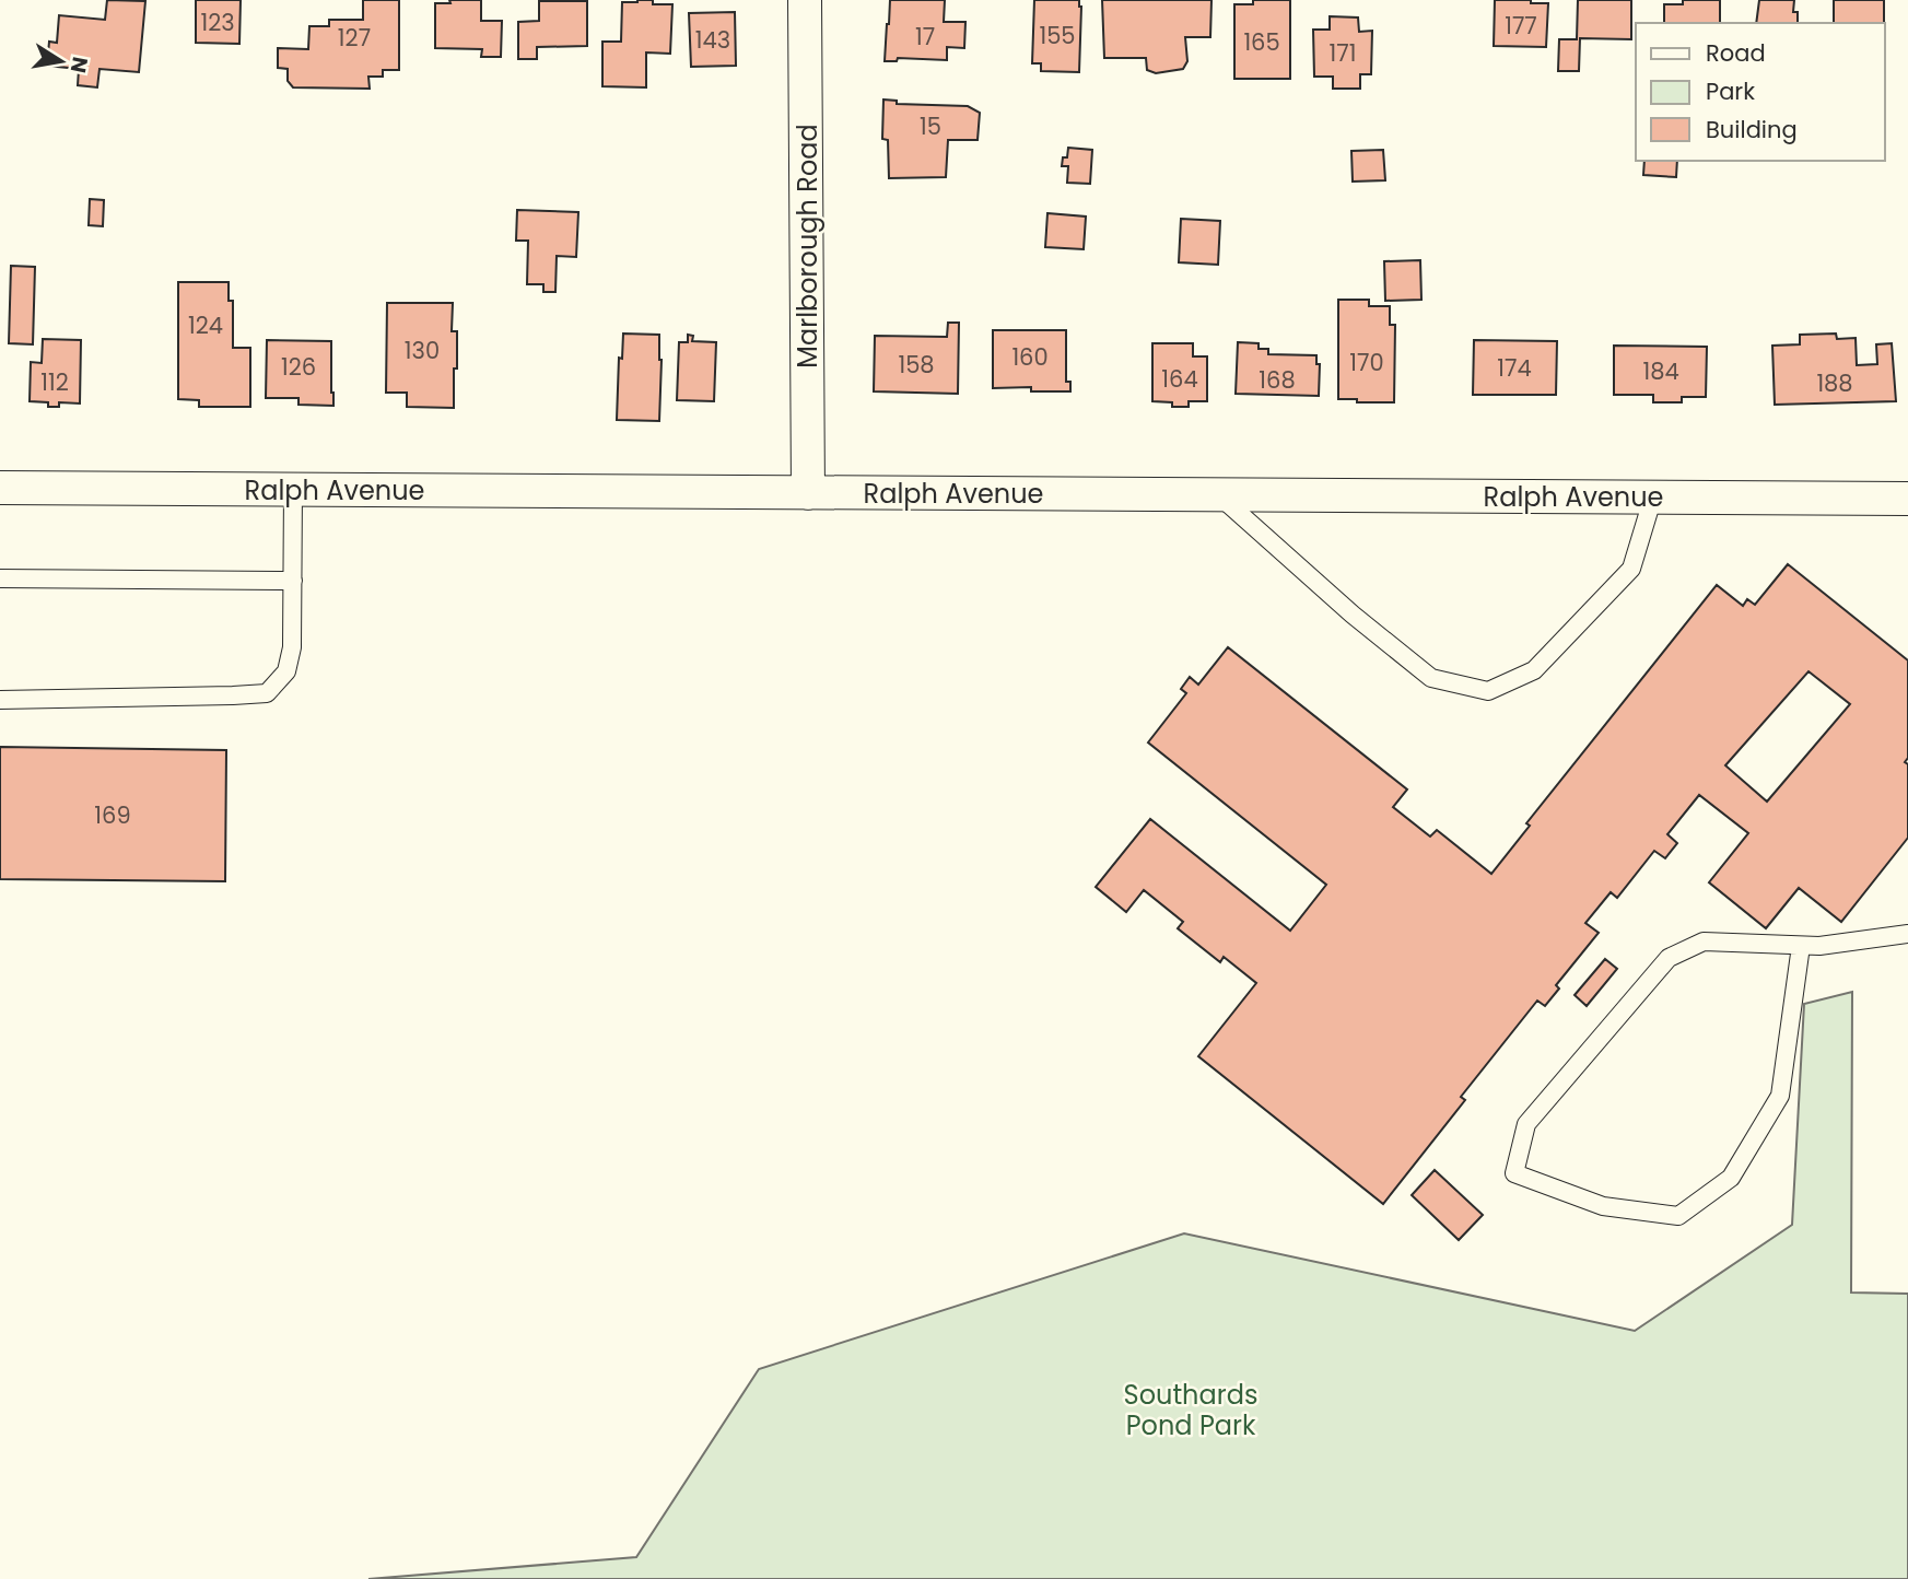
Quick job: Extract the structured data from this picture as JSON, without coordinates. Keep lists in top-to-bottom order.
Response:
{
  "streets": {
    "street": ["Marlborough Road", "Ralph Avenue"]
  },
  "crossings": [
    ["Marlborough Road", "Ralph Avenue"]
  ],
  "parks": ["Southards Pond Park"],
  "house_numbers": [
    "123",
    "177",
    "155",
    "17",
    "127",
    "143",
    "165",
    "171",
    "15",
    "124",
    "130",
    "160",
    "170",
    "158",
    "126",
    "174",
    "184",
    "164",
    "168",
    "112",
    "188",
    "169"
  ],
  "legend": ["Road", "Park", "Building"],
  "north": "right"
}
